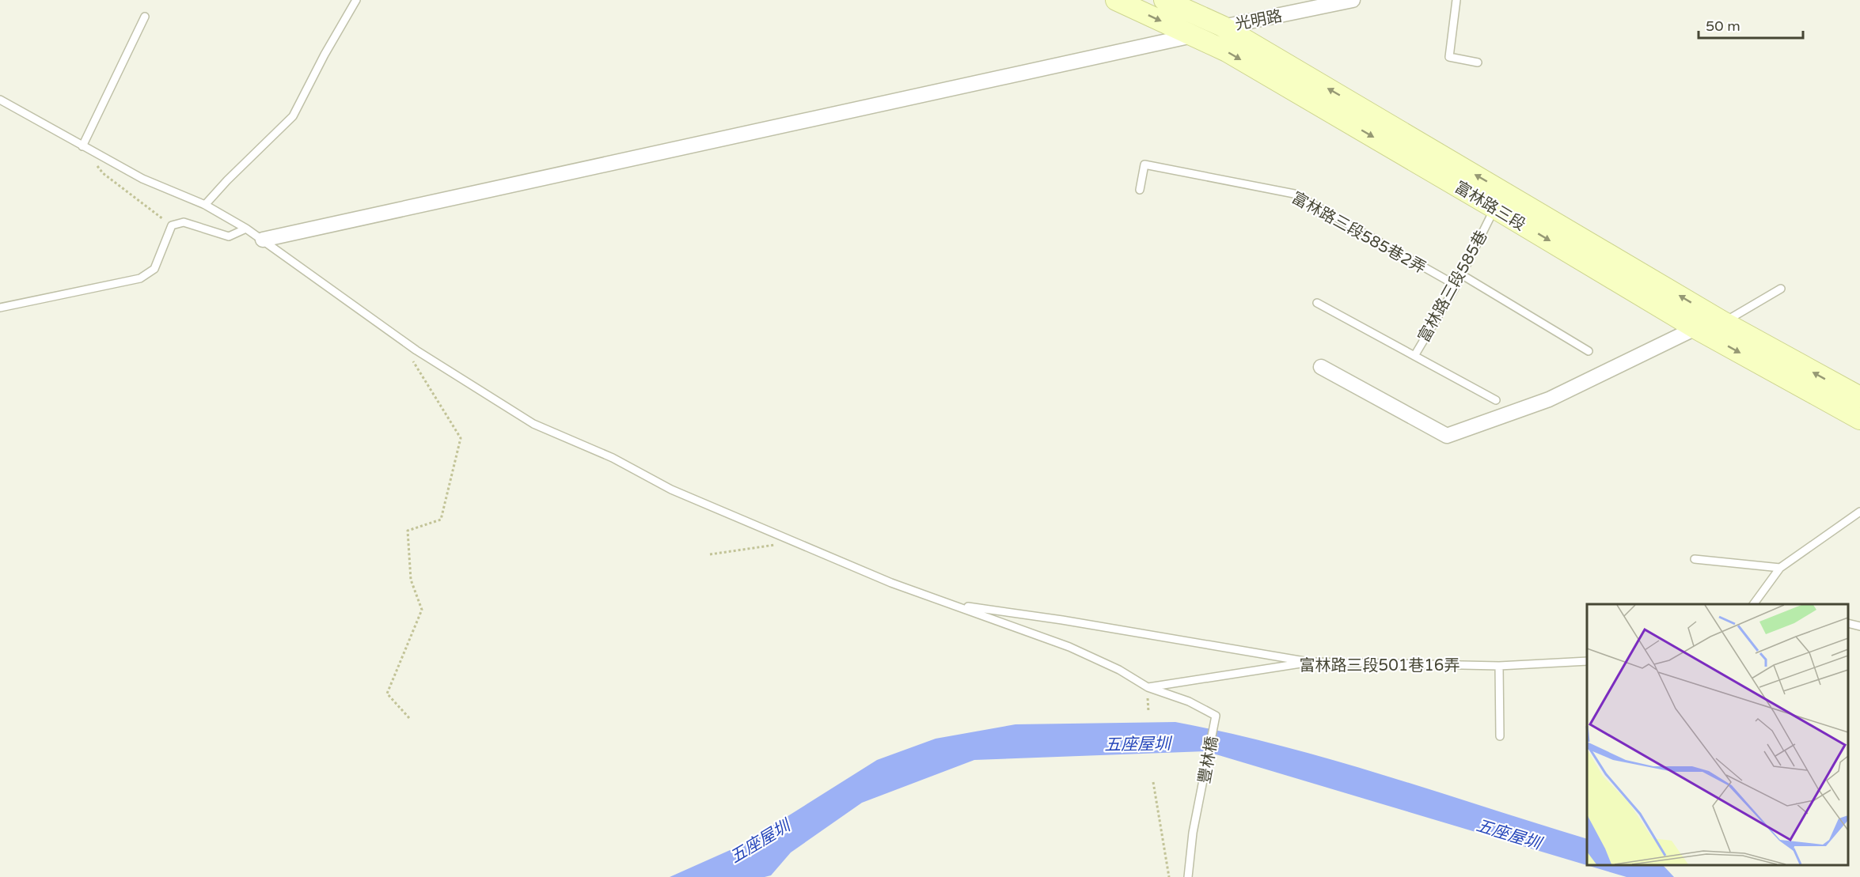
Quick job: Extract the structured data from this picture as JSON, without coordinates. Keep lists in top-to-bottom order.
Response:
{
  "streets": {
    "main road": ["富林路三段"],
    "street": ["光明路"],
    "lane": [
      "富林路三段585巷2弄",
      "富林路三段585巷",
      "富林路三段501巷16弄",
      "豐林橋"
    ]
  },
  "crossings": [
    ["光明路", "富林路三段"],
    ["富林路三段", "富林路三段585巷"],
    ["富林路三段585巷2弄", "富林路三段585巷"],
    ["富林路三段501巷16弄", "豐林橋"]
  ],
  "water": ["五座屋圳"],
  "scale_bar": "50 m"
}
